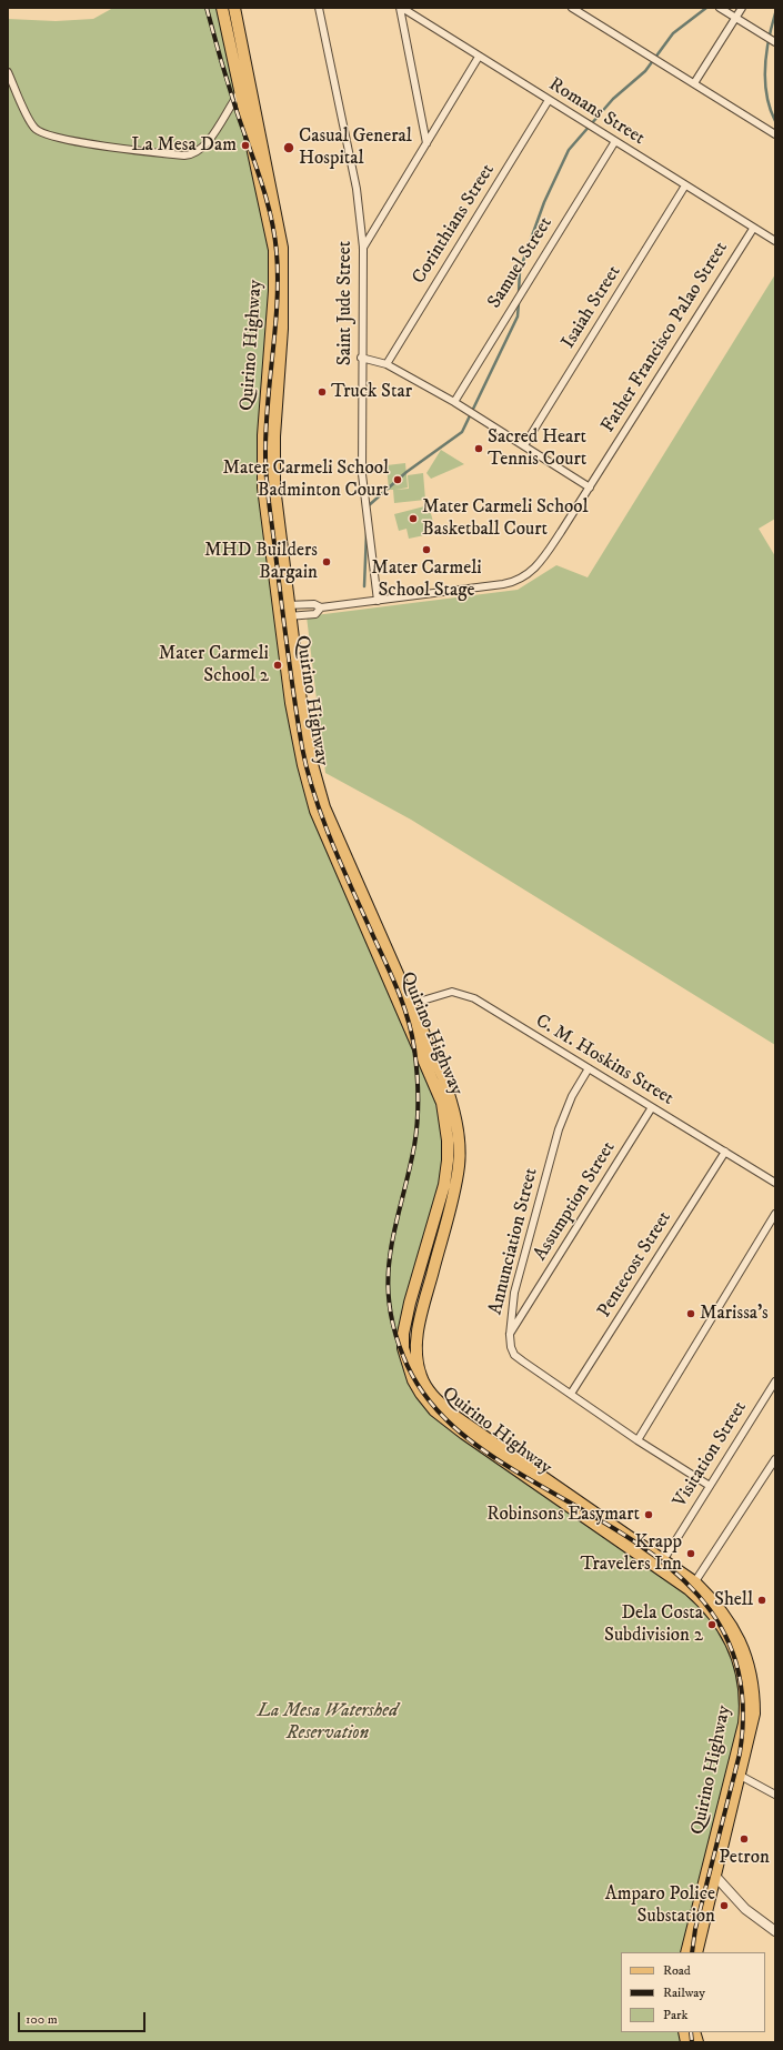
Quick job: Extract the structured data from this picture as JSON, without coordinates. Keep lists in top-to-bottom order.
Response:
{
  "streets": {
    "main road": ["Quirino Highway"],
    "street": [
      "Romans Street",
      "Corinthians Street",
      "Samuel Street",
      "Saint Jude Street",
      "Isaiah Street",
      "Father Francisco Palao Street",
      "C. M. Hoskins Street",
      "Assumption Street",
      "Annunciation Street",
      "Pentecost Street",
      "Visitation Street"
    ]
  },
  "crossings": [
    ["Romans Street", "Corinthians Street"],
    ["Romans Street", "Samuel Street"],
    ["Romans Street", "Isaiah Street"],
    ["Romans Street", "Father Francisco Palao Street"],
    ["Saint Jude Street", "Father Francisco Palao Street"],
    ["Father Francisco Palao Street", "Quirino Highway"],
    ["Quirino Highway", "C. M. Hoskins Street"],
    ["Quirino Highway", "Visitation Street"],
    ["C. M. Hoskins Street", "Assumption Street"],
    ["C. M. Hoskins Street", "Annunciation Street"],
    ["C. M. Hoskins Street", "Pentecost Street"],
    ["Assumption Street", "Annunciation Street"],
    ["Annunciation Street", "Pentecost Street"],
    ["Annunciation Street", "Visitation Street"]
  ],
  "parks": ["La Mesa Watershed Reservation"],
  "places": [
    "La Mesa Dam",
    "Casual General Hospital",
    "Truck Star",
    "Sacred Heart Tennis Court",
    "Mater Carmeli School Badminton Court",
    "Mater Carmeli School Basketball Court",
    "Mater Carmeli School Stage",
    "MHD Builders Bargain",
    "Mater Carmeli School 2",
    "Marissa's",
    "Robinsons Easymart",
    "Krapp Travelers Inn",
    "Shell",
    "Dela Costa Subdivision 2",
    "Petron",
    "Amparo Police Substation"
  ],
  "legend": ["Road", "Railway", "Park"],
  "scale_bar": "100 m"
}
